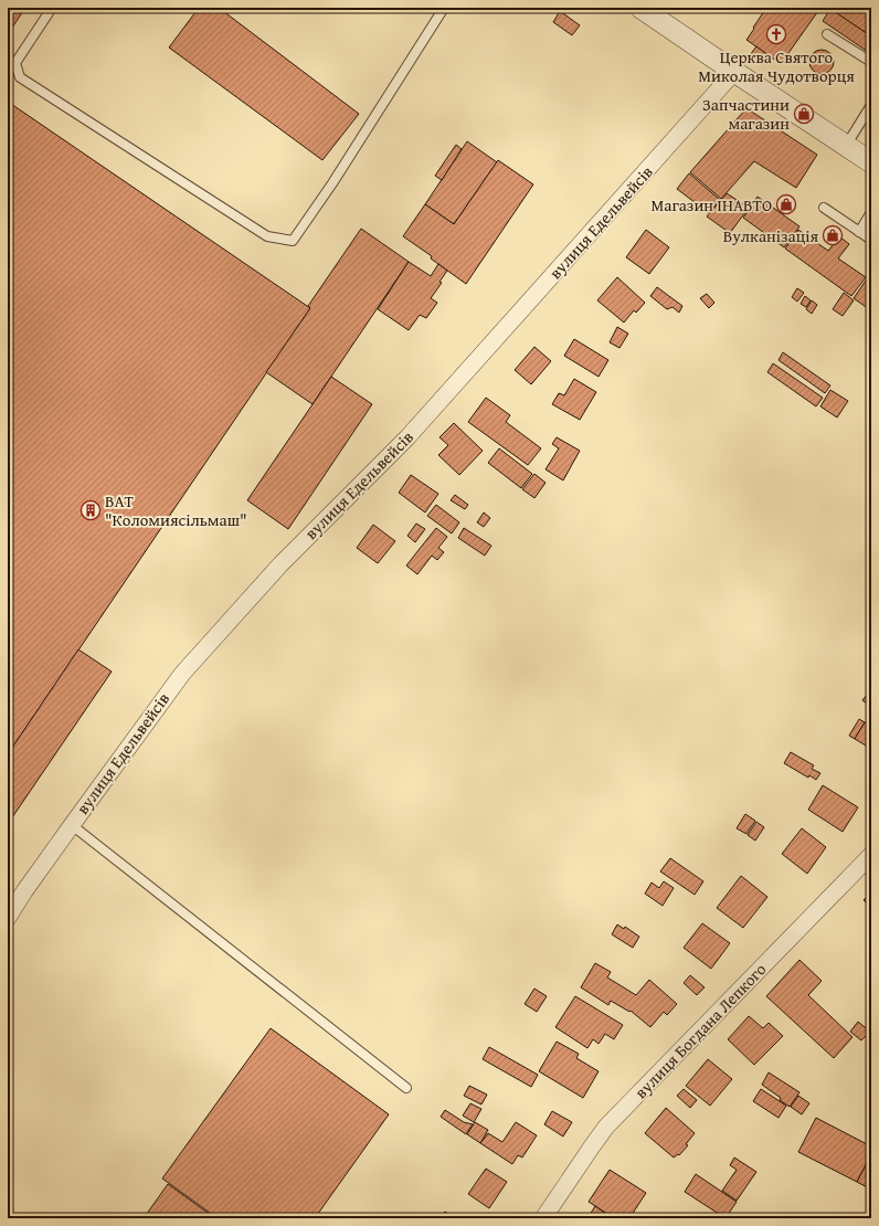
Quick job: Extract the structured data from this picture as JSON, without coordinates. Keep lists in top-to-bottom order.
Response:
{
  "streets": {
    "street": ["вулиця Едельвейсів", "вулиця Богдана Лепкого"]
  },
  "places": {
    "church": ["Церква Святого Миколая Чудотворця"],
    "shop": ["Запчастини магазин", "Магазин ІНАВТО", "Вулканізація"],
    "building": ["ВАТ \"Коломиясільмаш\""]
  }
}
